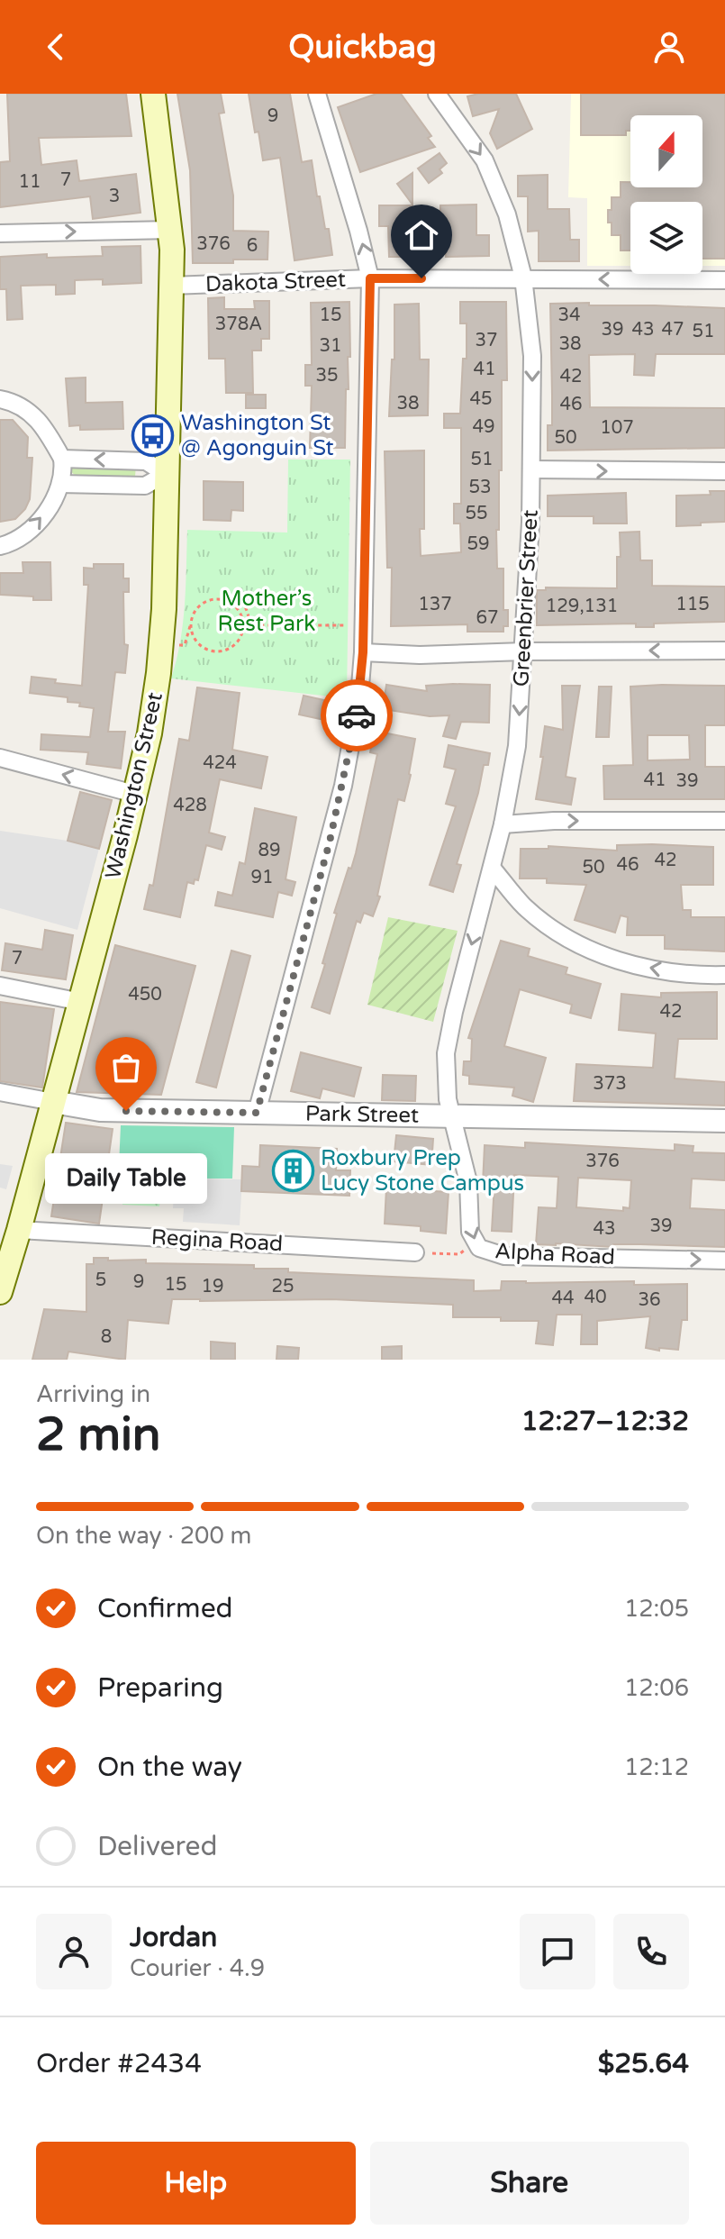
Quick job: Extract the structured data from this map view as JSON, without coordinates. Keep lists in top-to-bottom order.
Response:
{
  "streets": {
    "main road": ["Washington Street"],
    "street": [
      "Dakota Street",
      "Greenbrier Street",
      "Park Street",
      "Regina Road",
      "Alpha Road"
    ]
  },
  "crossings": [
    ["Dakota Street", "Greenbrier Street"],
    ["Dakota Street", "Washington Street"],
    ["Greenbrier Street", "Park Street"],
    ["Greenbrier Street", "Alpha Road"],
    ["Washington Street", "Park Street"],
    ["Washington Street", "Regina Road"],
    ["Park Street", "Alpha Road"]
  ],
  "one_way": ["Dakota Street", "Greenbrier Street", "Alpha Road"],
  "parks": ["Mother’s Rest Park"],
  "places": {
    "bus stop": ["Washington St @ Agonguin St"],
    "other": ["Daily Table"],
    "building": ["Roxbury Prep Lucy Stone Campus"]
  },
  "house_numbers": [
    "9",
    "7",
    "11",
    "3",
    "376",
    "6",
    "15",
    "34",
    "378A",
    "39",
    "43",
    "47",
    "51",
    "37",
    "38",
    "31",
    "41",
    "35",
    "42",
    "45",
    "38",
    "46",
    "49",
    "107",
    "50",
    "51",
    "53",
    "55",
    "59",
    "137",
    "115",
    "129,131",
    "67",
    "424",
    "41",
    "39",
    "428",
    "89",
    "42",
    "46",
    "50",
    "91",
    "7",
    "450",
    "42",
    "373",
    "376",
    "39",
    "43",
    "5",
    "9",
    "15",
    "19",
    "25",
    "40",
    "44",
    "36",
    "8"
  ],
  "north": "top",
  "page": {
    "header": "Quickbag",
    "bubble": "Daily Table",
    "heading": ["2 min", "Arriving in", "12:27–12:32"],
    "panel": [
      "Jordan",
      "Courier · 4.9",
      "Order #2434",
      "$25.64"
    ],
    "bar": "On the way · 200 m",
    "list": [
      ["Confirmed", "12:05"],
      ["Preparing", "12:06"],
      ["On the way", "12:12"],
      "Delivered"
    ],
    "buttons": ["Help", "Share"]
  }
}
